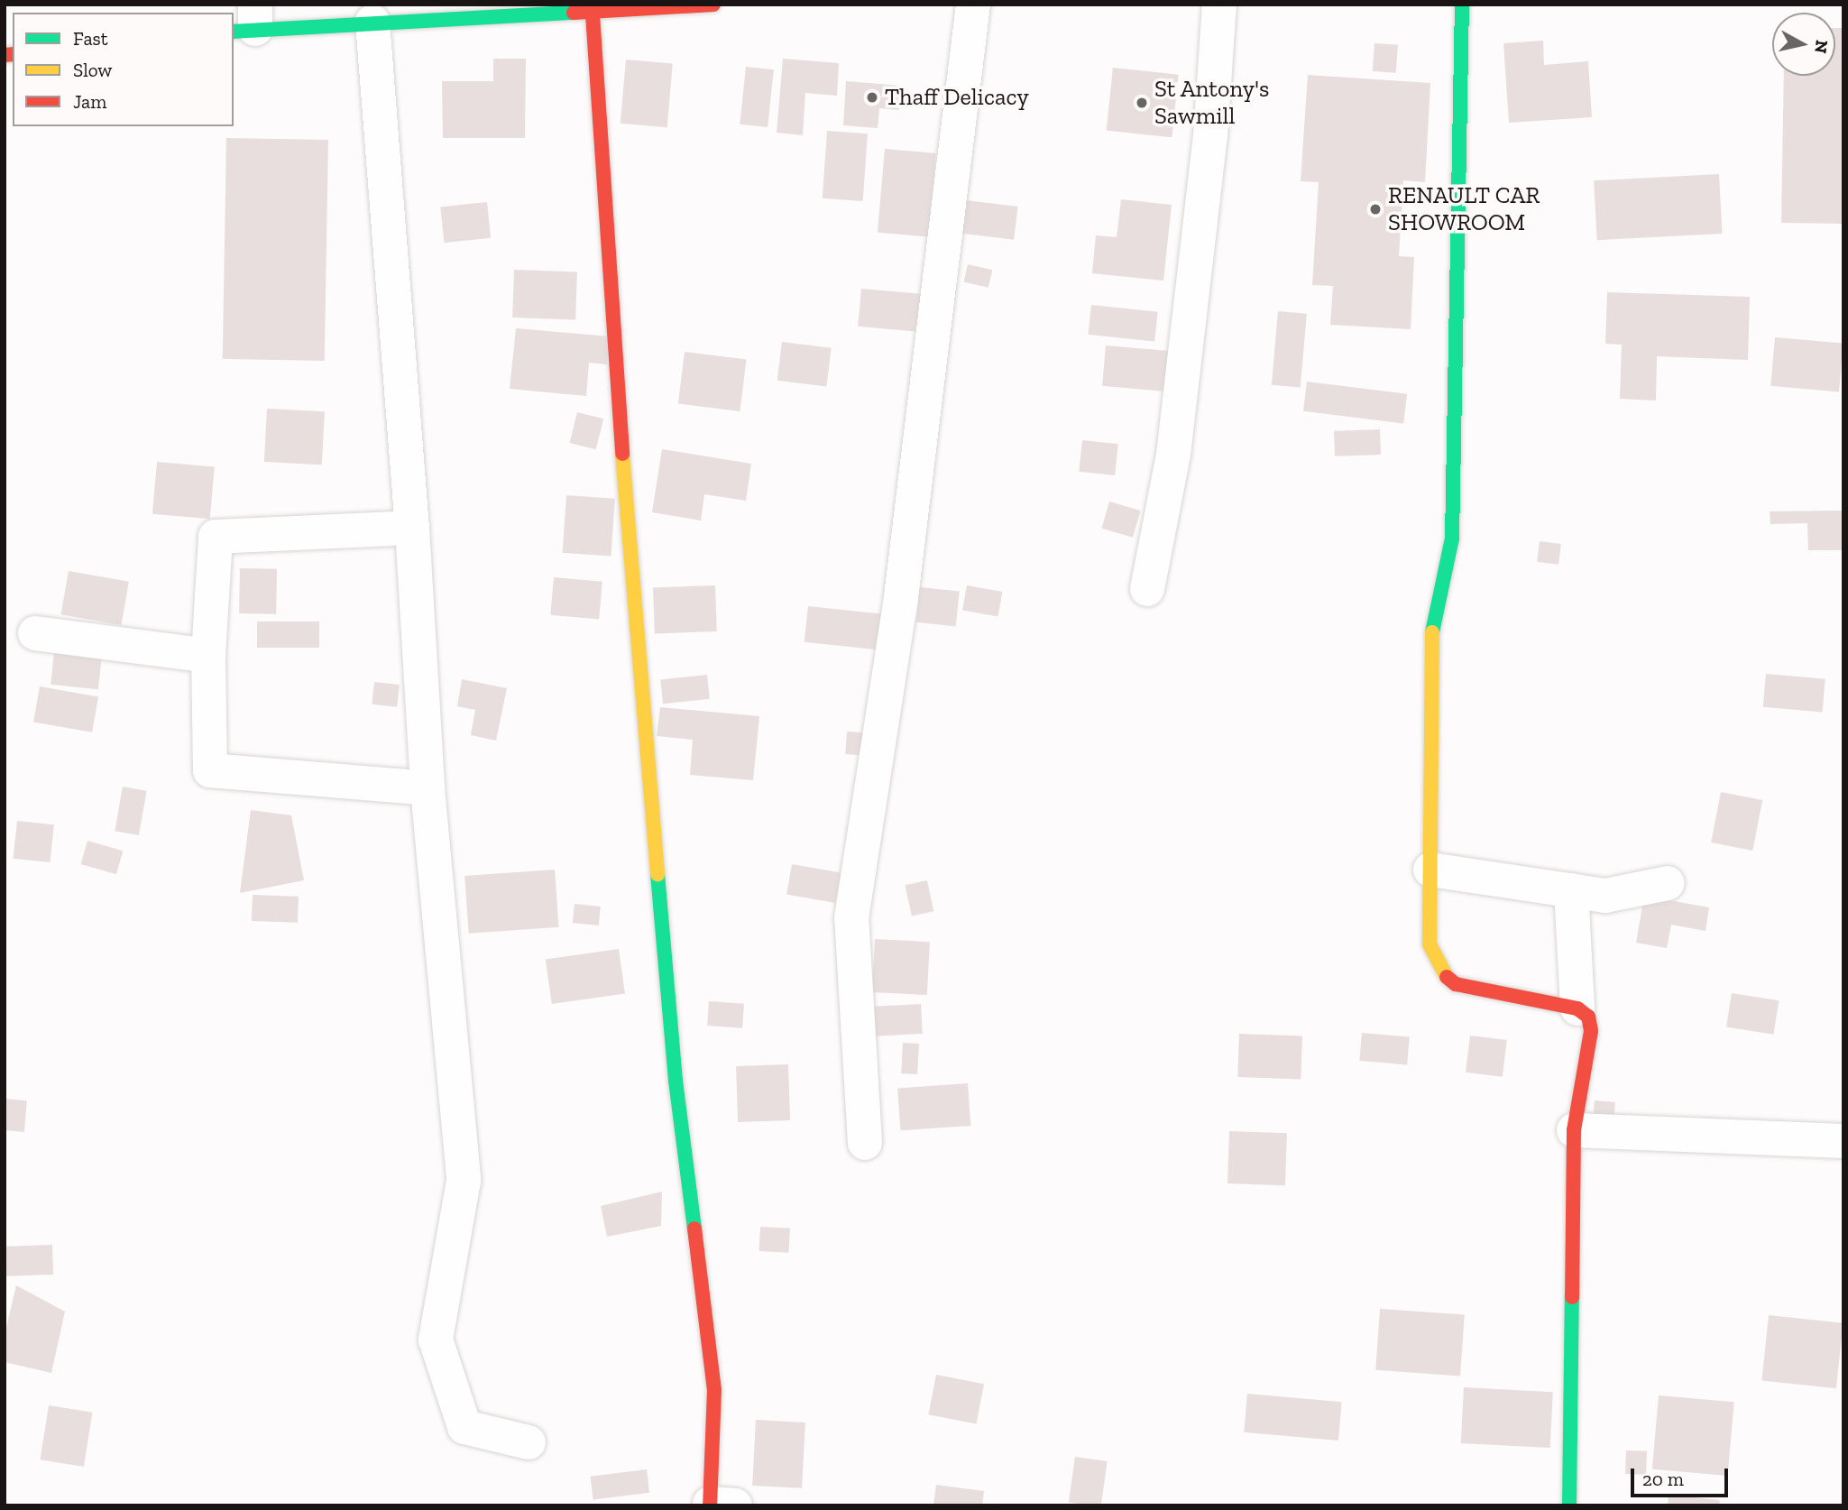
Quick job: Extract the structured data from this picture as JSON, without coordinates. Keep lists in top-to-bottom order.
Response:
{
  "places": ["Thaff Delicacy", "St Antony's Sawmill", "RENAULT CAR SHOWROOM"],
  "legend": ["Fast", "Slow", "Jam"],
  "scale_bar": "20 m",
  "north": "right"
}
